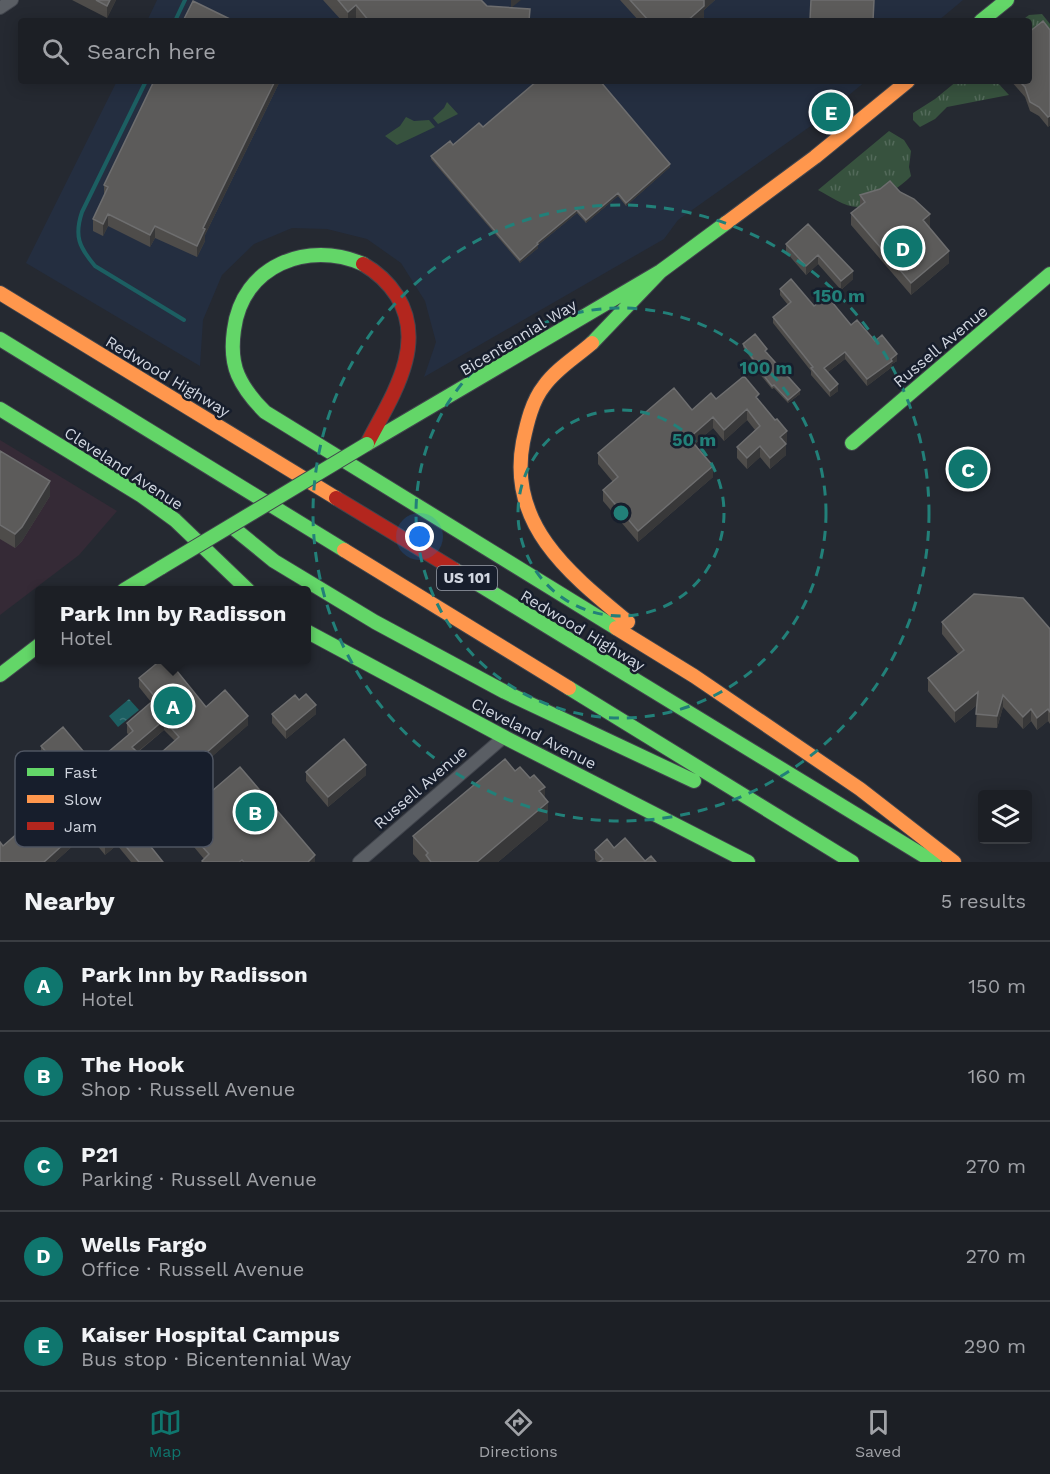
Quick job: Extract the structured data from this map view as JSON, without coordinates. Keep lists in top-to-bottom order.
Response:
{
  "streets": {
    "main road": [
      "Bicentennial Way",
      "Russell Avenue",
      "Redwood Highway",
      "Cleveland Avenue",
      "US 101"
    ]
  },
  "crossings": [
    ["Russell Avenue", "Cleveland Avenue"]
  ],
  "legend": ["Fast", "Slow", "Jam"],
  "page": {
    "search": "Search here",
    "pins": [
      "E",
      "D",
      "C",
      "A",
      "B"
    ],
    "popup": ["Park Inn by Radisson", "Hotel"],
    "heading": ["Nearby", "5 results"],
    "list": [
      {
        "mark": "A",
        "name": "Park Inn by Radisson",
        "note": "Hotel",
        "value": "150 m"
      },
      {
        "mark": "B",
        "name": "The Hook",
        "note": "Shop · Russell Avenue",
        "value": "160 m"
      },
      {
        "mark": "C",
        "name": "P21",
        "note": "Parking · Russell Avenue",
        "value": "270 m"
      },
      {
        "mark": "D",
        "name": "Wells Fargo",
        "note": "Office · Russell Avenue",
        "value": "270 m"
      },
      {
        "mark": "E",
        "name": "Kaiser Hospital Campus",
        "note": "Bus stop · Bicentennial Way",
        "value": "290 m"
      }
    ],
    "nav": ["Map", "Directions", "Saved"]
  },
  "rings": ["150 m", "100 m", "50 m"]
}
